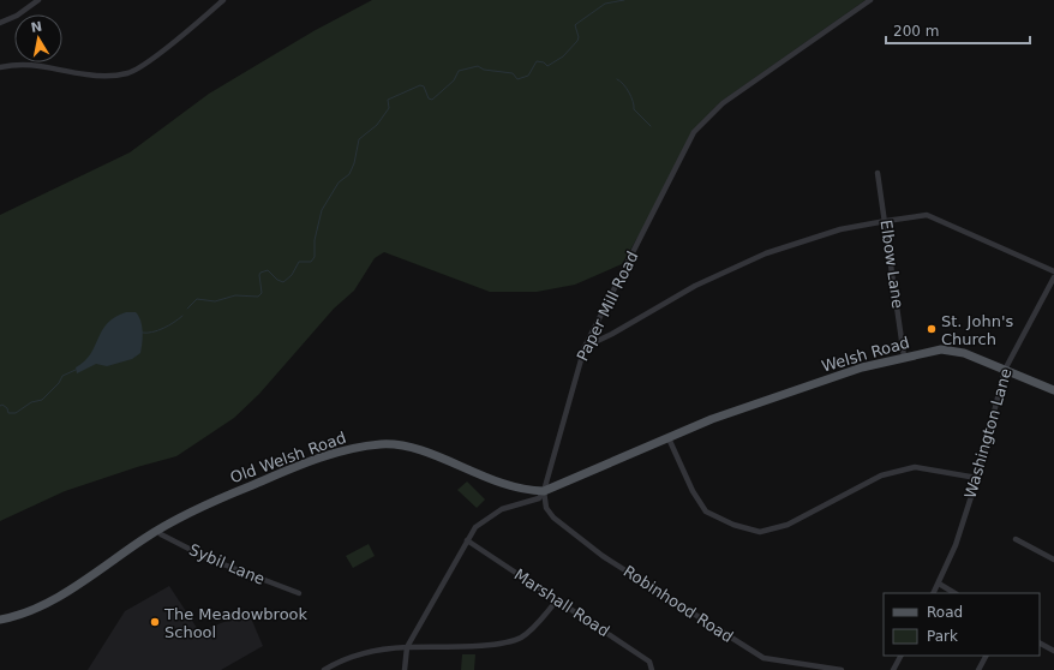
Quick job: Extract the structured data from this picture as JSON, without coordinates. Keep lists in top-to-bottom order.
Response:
{
  "streets": {
    "main road": ["Welsh Road", "Old Welsh Road"],
    "street": [
      "Elbow Lane",
      "Paper Mill Road",
      "Washington Lane",
      "Sybil Lane",
      "Marshall Road",
      "Robinhood Road"
    ]
  },
  "crossings": [
    ["Elbow Lane", "Welsh Road"],
    ["Paper Mill Road", "Old Welsh Road"],
    ["Paper Mill Road", "Robinhood Road"],
    ["Welsh Road", "Washington Lane"],
    ["Welsh Road", "Old Welsh Road"],
    ["Old Welsh Road", "Sybil Lane"],
    ["Old Welsh Road", "Robinhood Road"]
  ],
  "places": ["St. John's Church", "The Meadowbrook School"],
  "legend": ["Road", "Park"],
  "scale_bar": "200 m",
  "north": "top"
}
